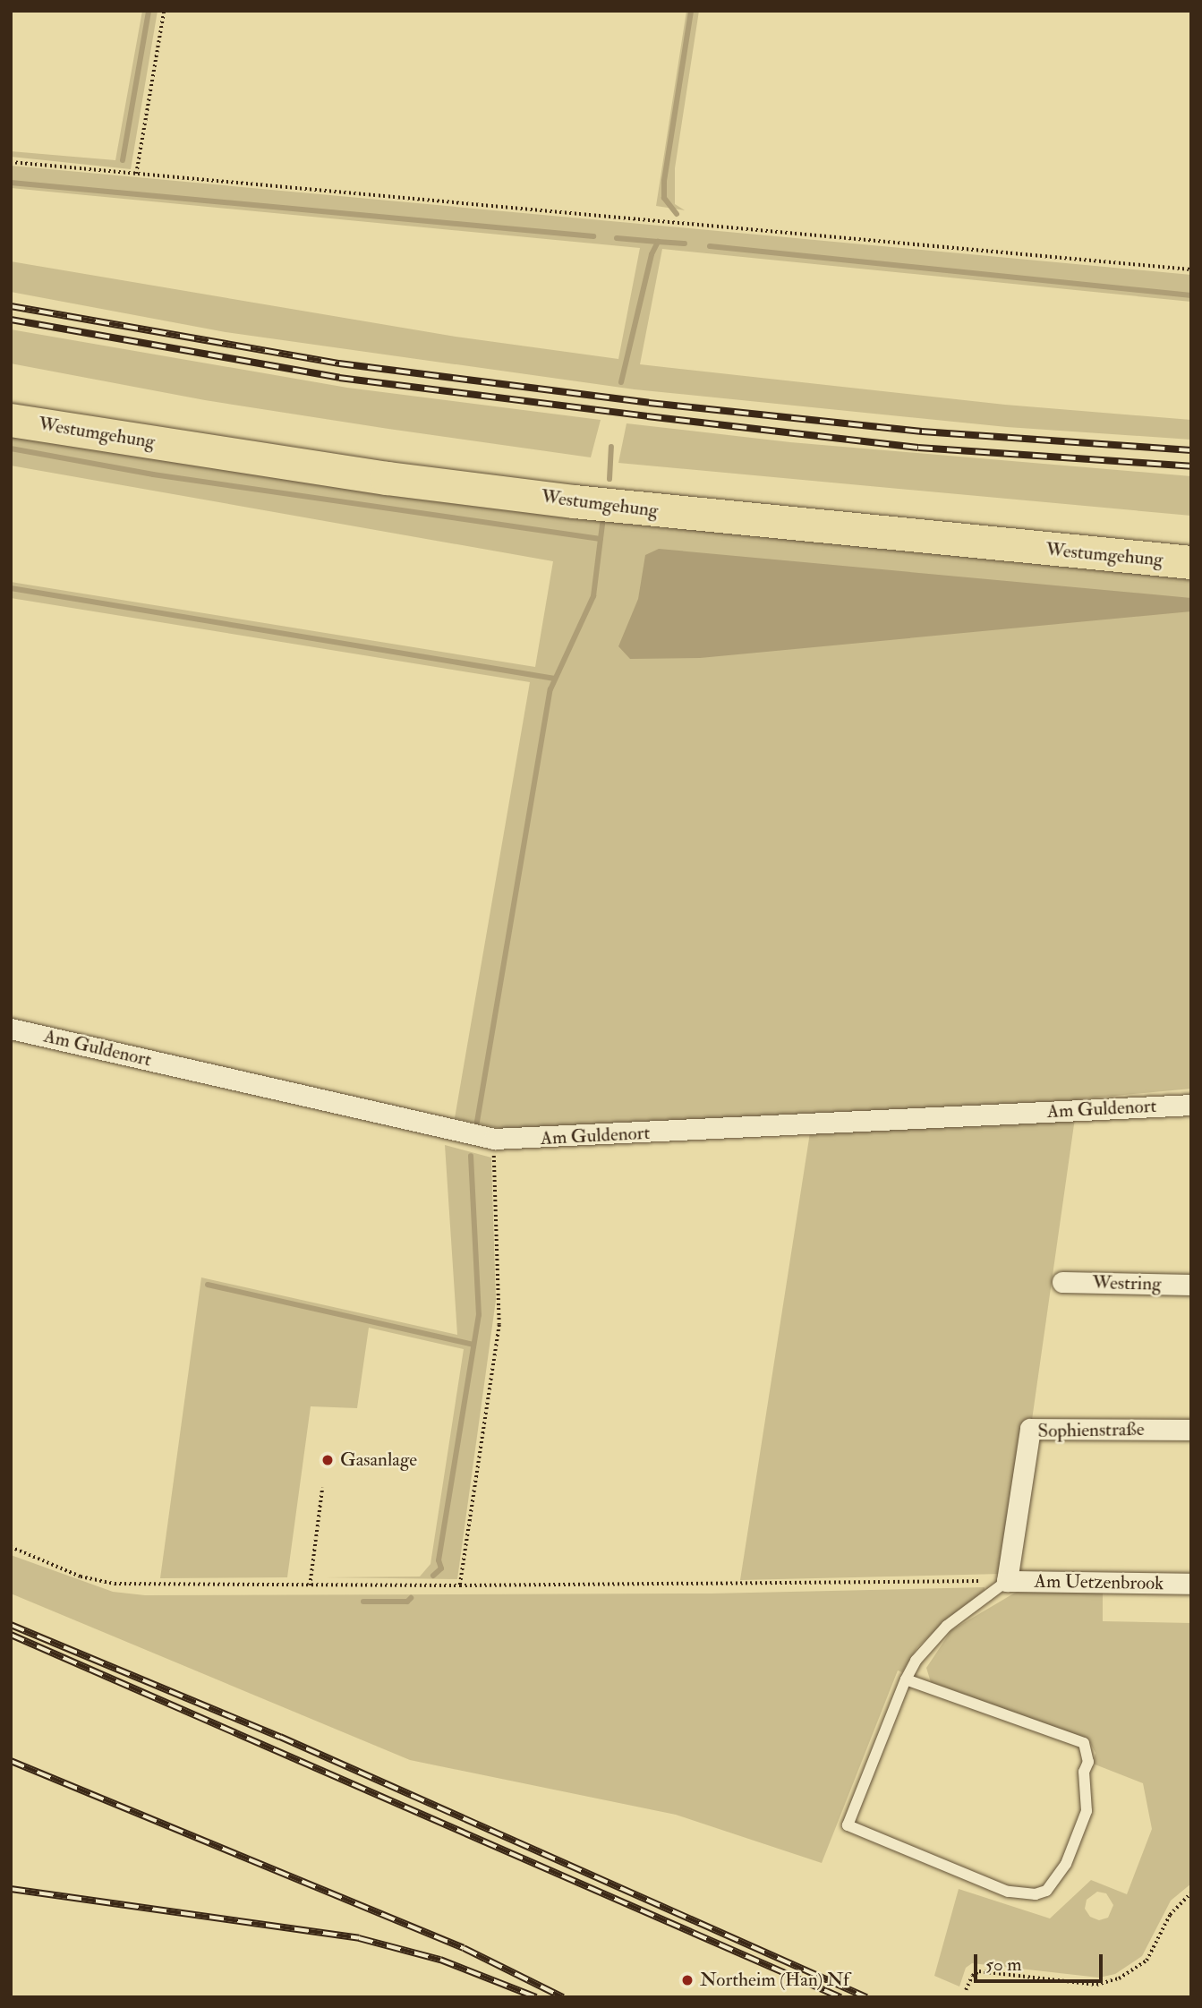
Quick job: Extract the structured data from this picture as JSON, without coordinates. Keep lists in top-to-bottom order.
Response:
{
  "streets": {
    "main road": ["Westumgehung"],
    "street": [
      "Am Guldenort",
      "Westring",
      "Sophienstraße",
      "Am Uetzenbrook"
    ]
  },
  "crossings": [
    ["Sophienstraße", "Am Uetzenbrook"]
  ],
  "places": ["Gasanlage", "Northeim (Han) Nf"],
  "scale_bar": "50 m"
}
